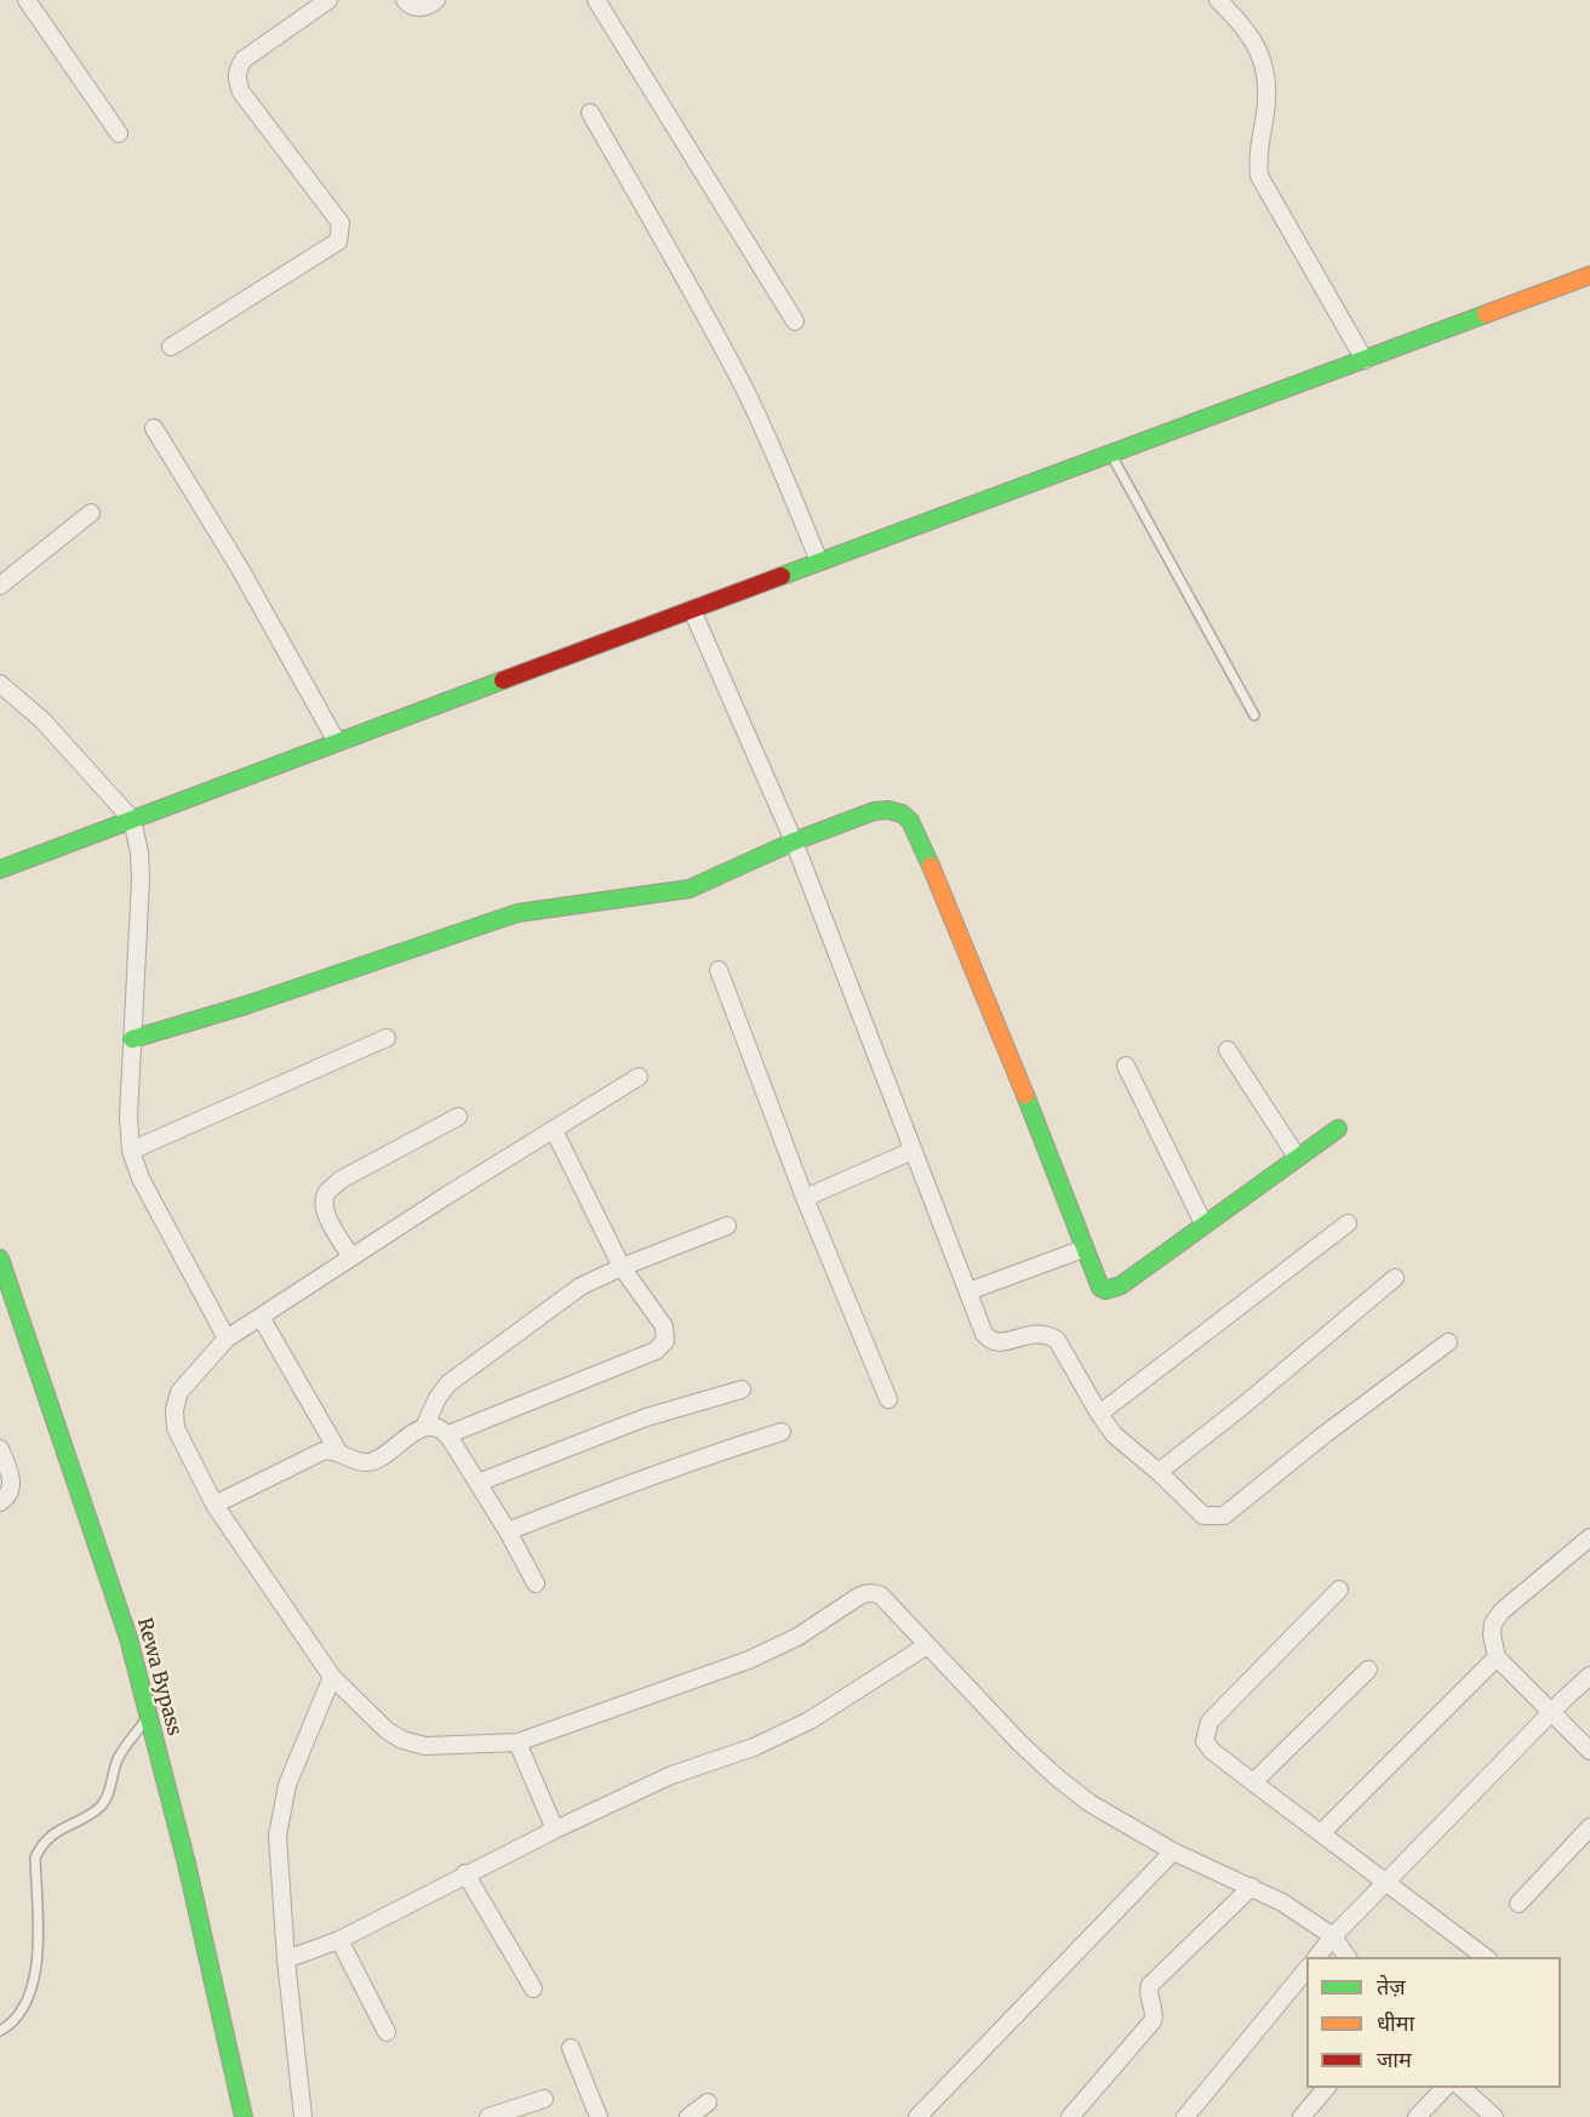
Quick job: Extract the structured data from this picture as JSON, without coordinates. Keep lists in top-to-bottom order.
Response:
{
  "streets": {
    "main road": ["Rewa Bypass"]
  },
  "legend": ["तेज़", "धीमा", "जाम"]
}
